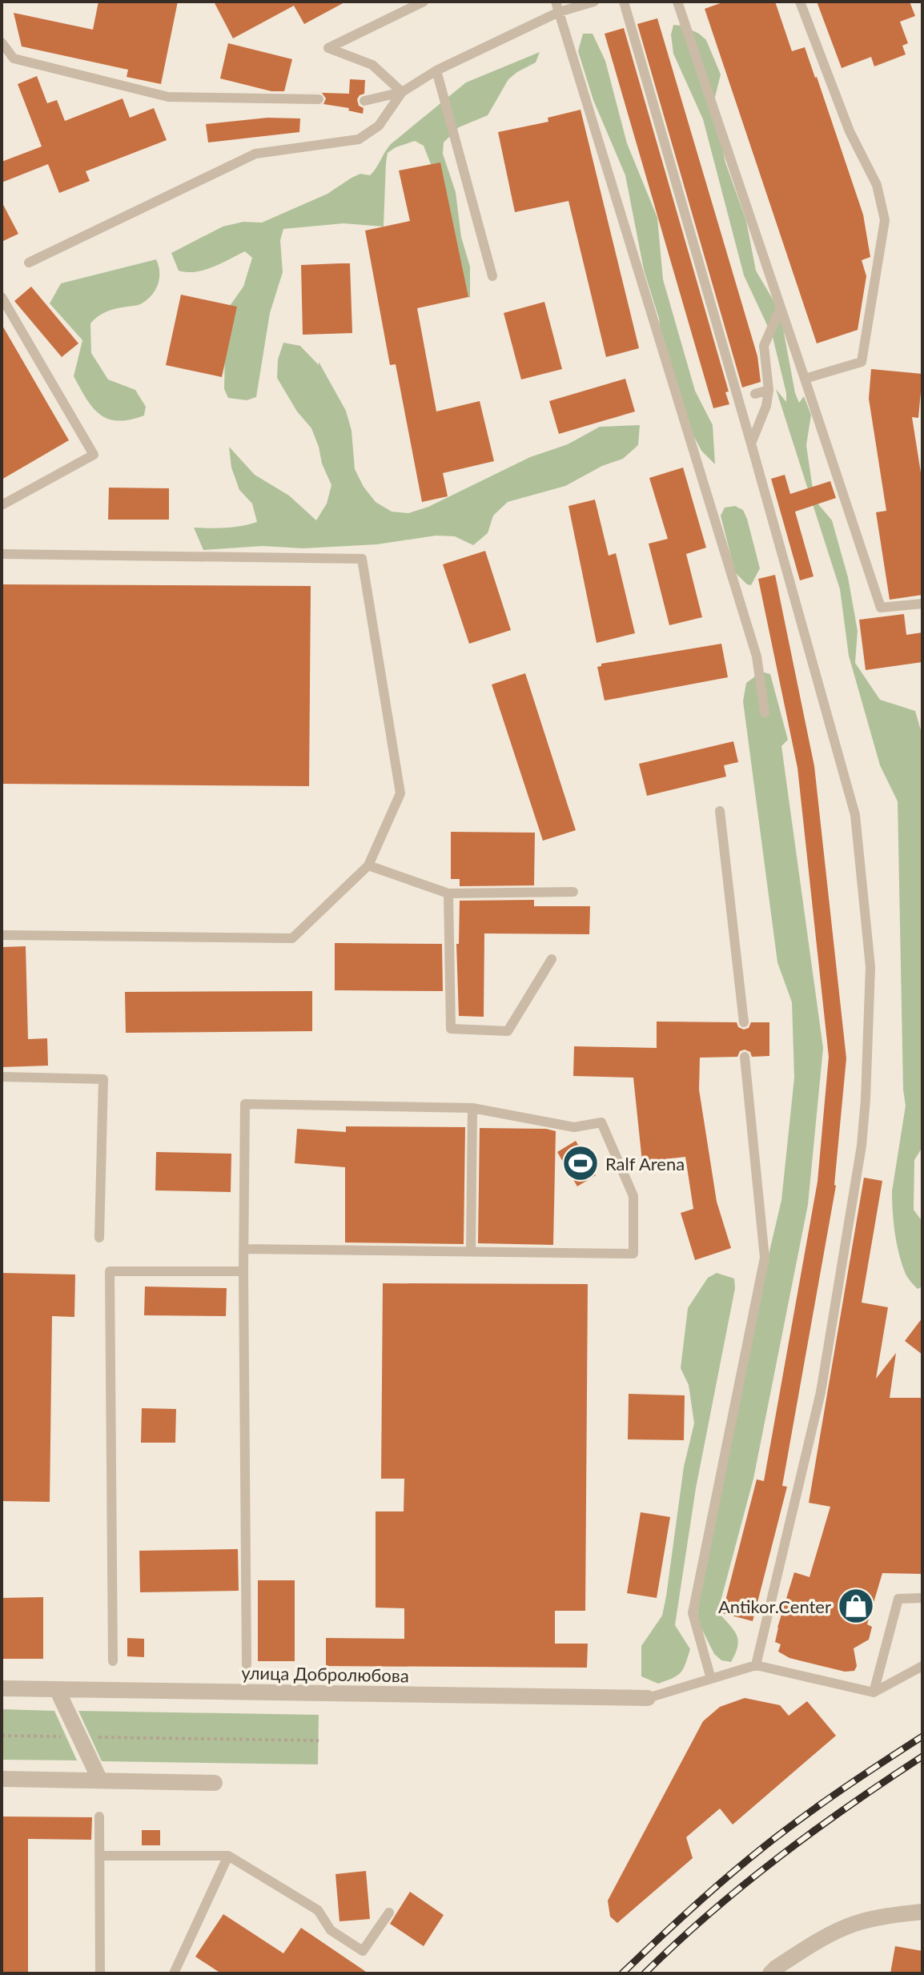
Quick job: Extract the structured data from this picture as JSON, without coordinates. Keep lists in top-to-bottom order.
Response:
{
  "streets": {
    "street": ["улица Добролюбова"]
  },
  "places": {
    "sports": ["Ralf Arena"],
    "shop": ["Antikor.Center"]
  }
}
